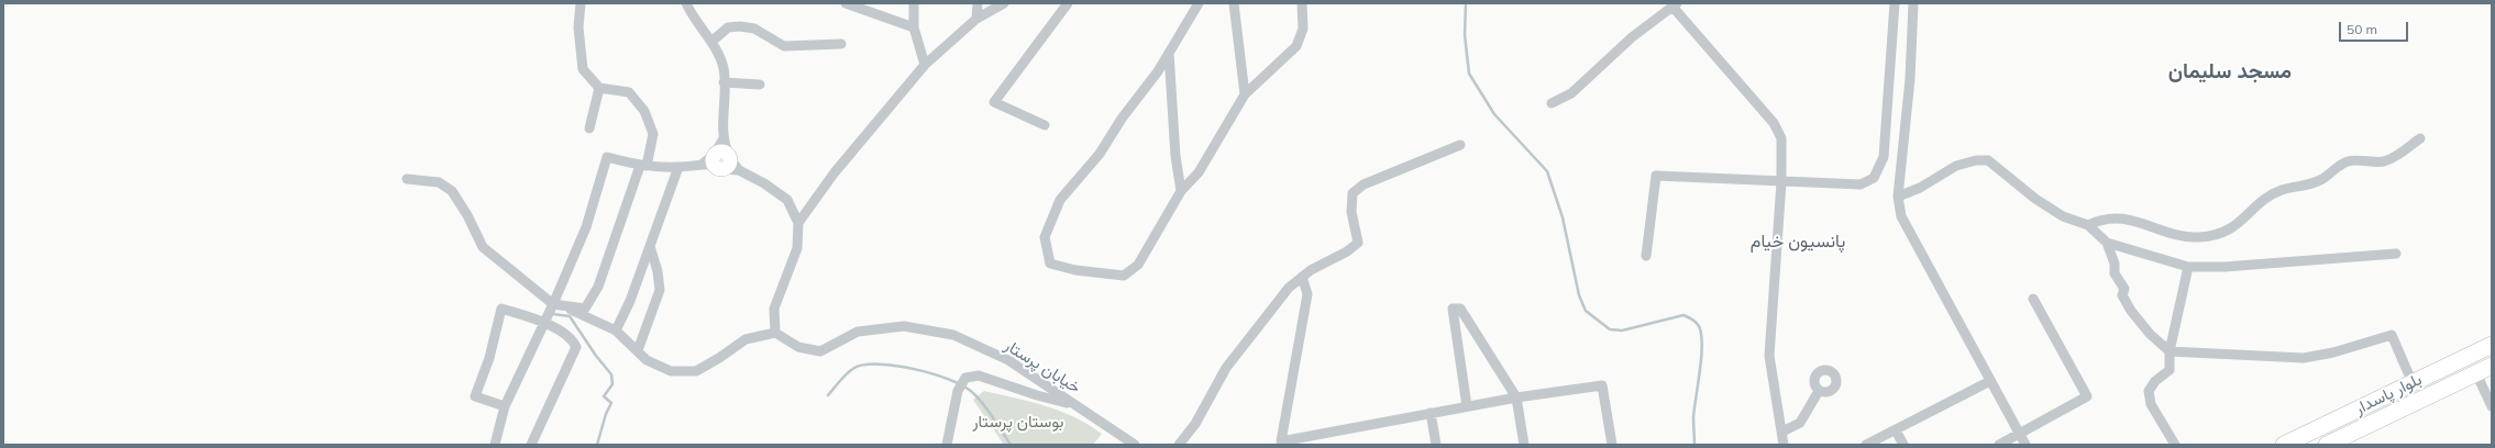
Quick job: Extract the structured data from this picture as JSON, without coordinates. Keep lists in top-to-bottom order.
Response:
{
  "streets": {
    "main road": ["بلوار پاسدار"],
    "street": ["خیابان پرستار"]
  },
  "districts": ["مسجد سلیمان", "پانسیون خیام"],
  "parks": ["بوستان پرستار"],
  "scale_bar": "50 m"
}
